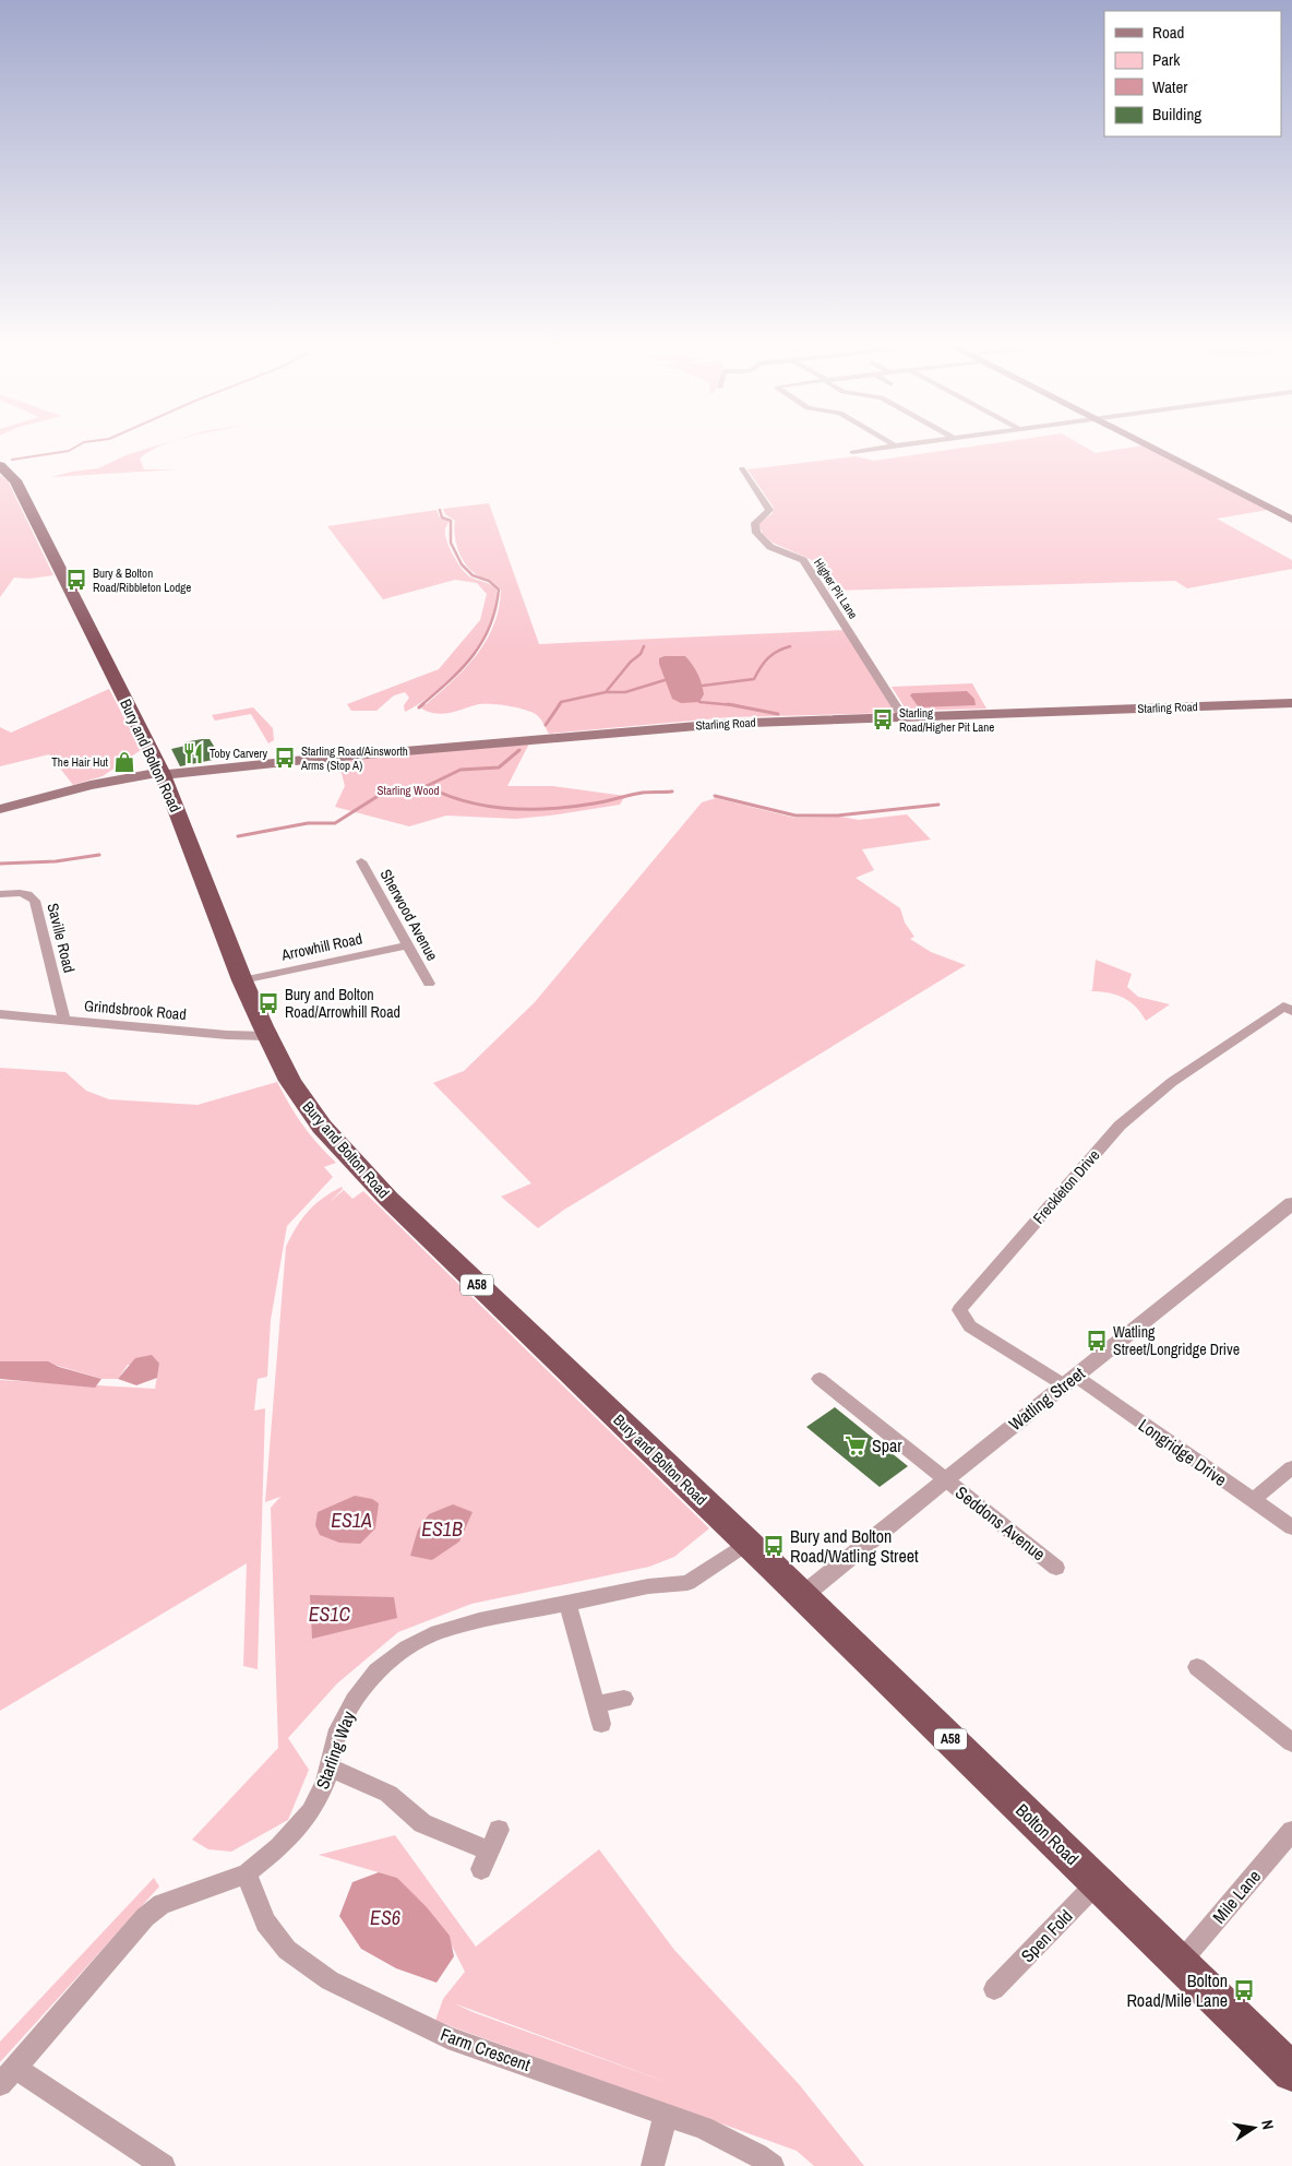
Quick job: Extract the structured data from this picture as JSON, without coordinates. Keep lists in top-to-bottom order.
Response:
{
  "streets": {
    "highway": ["Bury and Bolton Road", "A58", "Bolton Road"],
    "main road": ["Starling Road"],
    "street": [
      "Higher Pit Lane",
      "Sherwood Avenue",
      "Saville Road",
      "Arrowhill Road",
      "Grindsbrook Road",
      "Freckleton Drive",
      "Watling Street",
      "Longridge Drive",
      "Seddons Avenue",
      "Starling Way",
      "Mile Lane",
      "Spen Fold",
      "Farm Crescent"
    ]
  },
  "crossings": [
    ["Higher Pit Lane", "Starling Road"],
    ["Starling Road", "Bury and Bolton Road"],
    ["Bury and Bolton Road", "Arrowhill Road"],
    ["Bury and Bolton Road", "Grindsbrook Road"],
    ["Bury and Bolton Road", "Watling Street"],
    ["Bury and Bolton Road", "Starling Way"],
    ["Bury and Bolton Road", "Bolton Road"],
    ["Sherwood Avenue", "Arrowhill Road"],
    ["Saville Road", "Grindsbrook Road"],
    ["Freckleton Drive", "Watling Street"],
    ["Freckleton Drive", "Longridge Drive"],
    ["Watling Street", "Longridge Drive"],
    ["Watling Street", "Seddons Avenue"],
    ["Watling Street", "Bolton Road"],
    ["Starling Way", "Farm Crescent"],
    ["Bolton Road", "Mile Lane"],
    ["Bolton Road", "Spen Fold"]
  ],
  "water": [
    "ES1A",
    "ES1B",
    "ES1C",
    "ES6"
  ],
  "parks": ["Starling Wood"],
  "places": {
    "bus stop": [
      "Bury & Bolton Road/Ribbleton Lodge",
      "Starling Road/Higher Pit Lane",
      "Starling Road/Ainsworth Arms (Stop A)",
      "Bury and Bolton Road/Arrowhill Road",
      "Watling Street/Longridge Drive",
      "Bury and Bolton Road/Watling Street",
      "Bolton Road/Mile Lane"
    ],
    "restaurant": ["Toby Carvery"],
    "shop": ["The Hair Hut"],
    "supermarket": ["Spar"]
  },
  "legend": [
    "Road",
    "Park",
    "Water",
    "Building"
  ],
  "north": "right"
}
